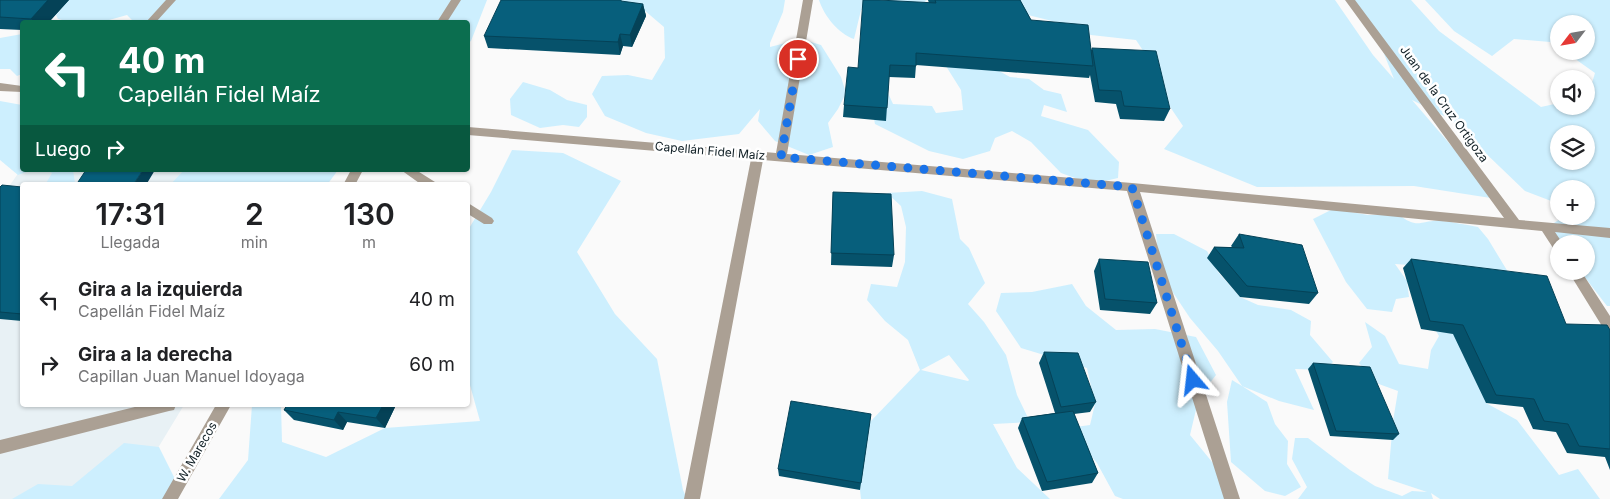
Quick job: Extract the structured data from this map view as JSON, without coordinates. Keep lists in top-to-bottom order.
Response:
{
  "streets": {
    "street": ["Juan de la Cruz Ortigoza", "Capellán Fidel Maíz", "W. Marecos"]
  },
  "crossings": [
    ["Juan de la Cruz Ortigoza", "Capellán Fidel Maíz"]
  ],
  "north": "bottom left",
  "page": {
    "map_buttons": ["+", "−"],
    "turn": ["40 m", "Capellán Fidel Maíz"],
    "then": "Luego",
    "eta": [
      "17:31",
      "Llegada",
      "2",
      "min",
      "130",
      "m"
    ],
    "list": [
      {
        "name": "Gira a la izquierda",
        "note": "Capellán Fidel Maíz",
        "value": "40 m"
      },
      {
        "name": "Gira a la derecha",
        "note": "Capillan Juan Manuel Idoyaga",
        "value": "60 m"
      }
    ]
  }
}
